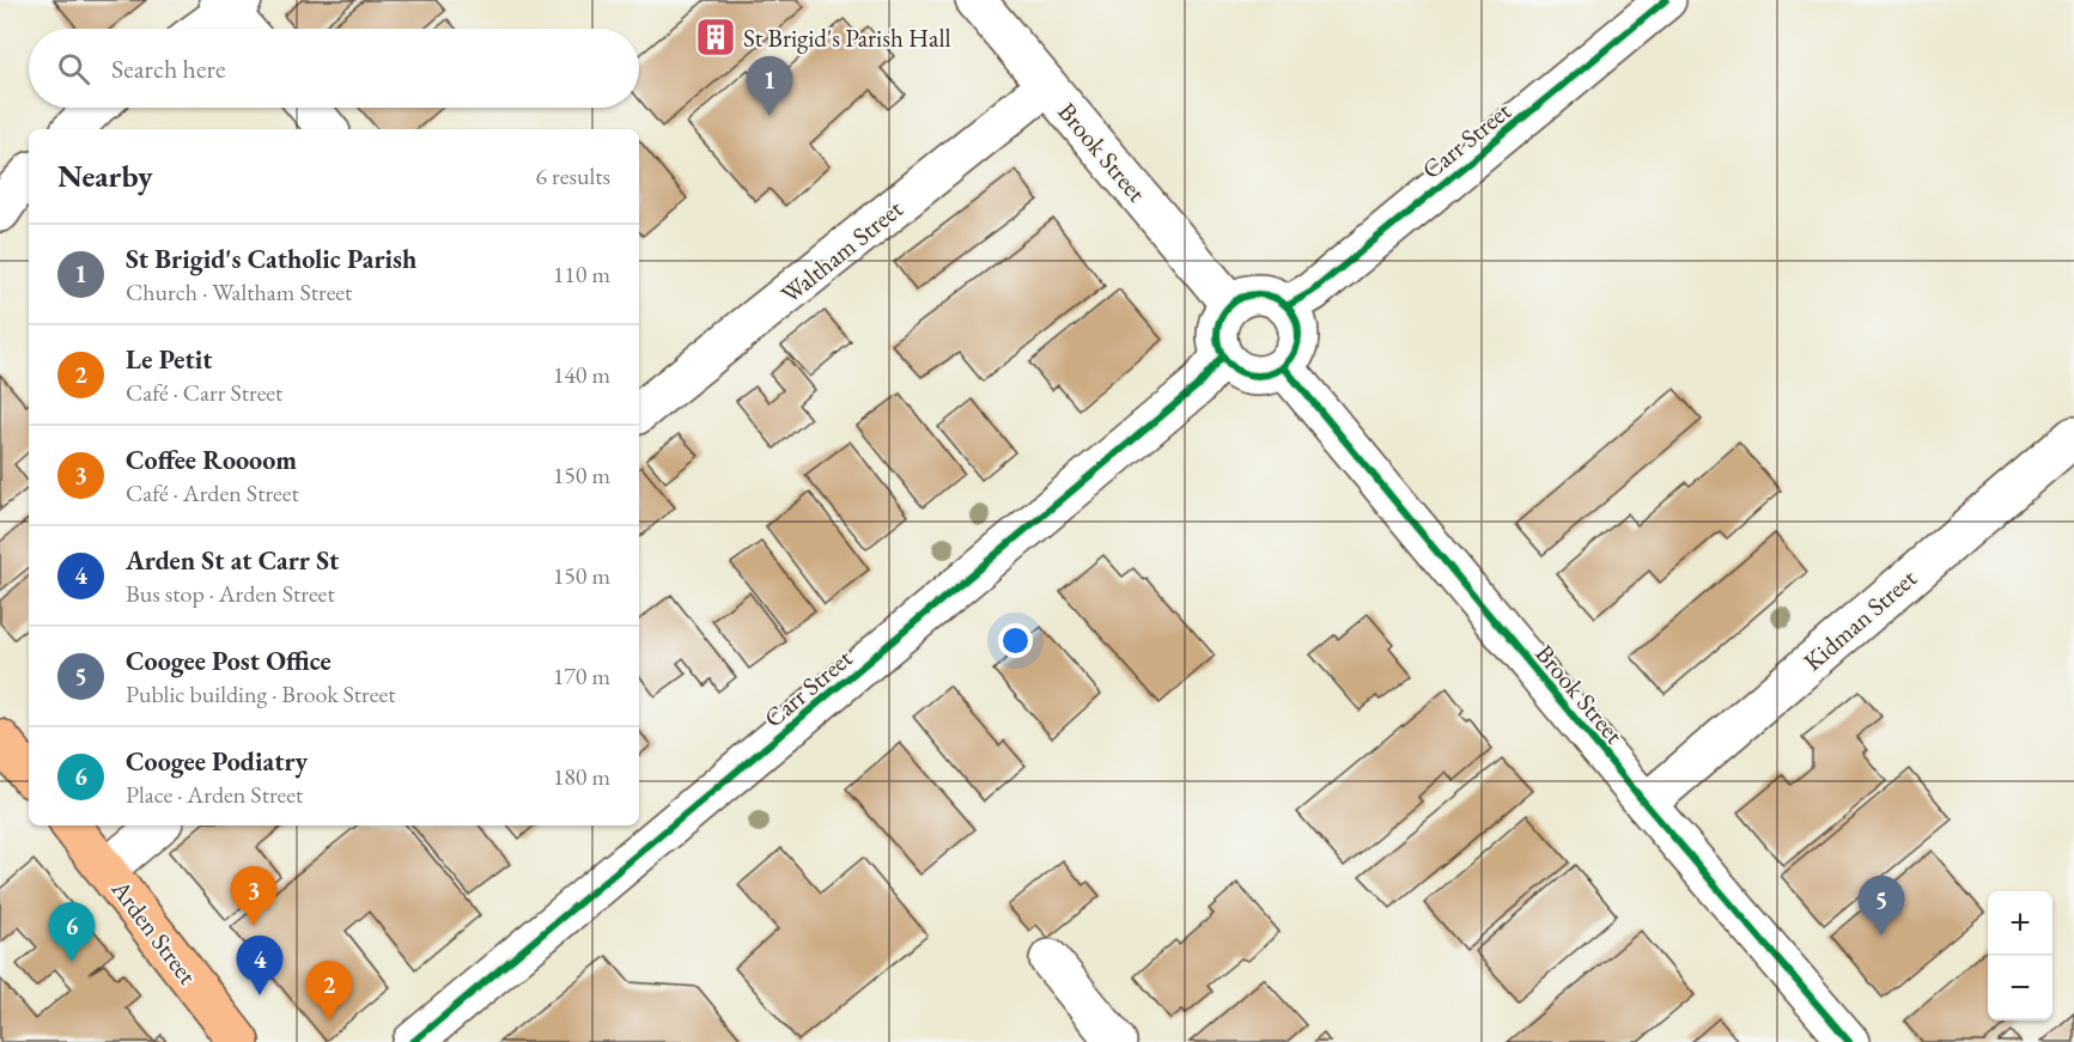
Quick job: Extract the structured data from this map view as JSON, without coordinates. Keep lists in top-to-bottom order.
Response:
{
  "streets": {
    "main road": ["Arden Street"],
    "street": [
      "Carr Street",
      "Brook Street",
      "Waltham Street",
      "Kidman Street"
    ]
  },
  "crossings": [
    ["Carr Street", "Brook Street"],
    ["Brook Street", "Waltham Street"],
    ["Brook Street", "Kidman Street"]
  ],
  "places": {
    "building": ["St Brigid's Parish Hall"]
  },
  "page": {
    "search": "Search here",
    "pins": [
      "1",
      "3",
      "5",
      "6",
      "4",
      "2"
    ],
    "heading": ["Nearby", "6 results"],
    "list": [
      {
        "mark": "1",
        "name": "St Brigid's Catholic Parish",
        "note": "Church · Waltham Street",
        "value": "110 m"
      },
      {
        "mark": "2",
        "name": "Le Petit",
        "note": "Café · Carr Street",
        "value": "140 m"
      },
      {
        "mark": "3",
        "name": "Coffee Roooom",
        "note": "Café · Arden Street",
        "value": "150 m"
      },
      {
        "mark": "4",
        "name": "Arden St at Carr St",
        "note": "Bus stop · Arden Street",
        "value": "150 m"
      },
      {
        "mark": "5",
        "name": "Coogee Post Office",
        "note": "Public building · Brook Street",
        "value": "170 m"
      },
      {
        "mark": "6",
        "name": "Coogee Podiatry",
        "note": "Place · Arden Street",
        "value": "180 m"
      }
    ],
    "map_buttons": ["+", "−"]
  }
}
